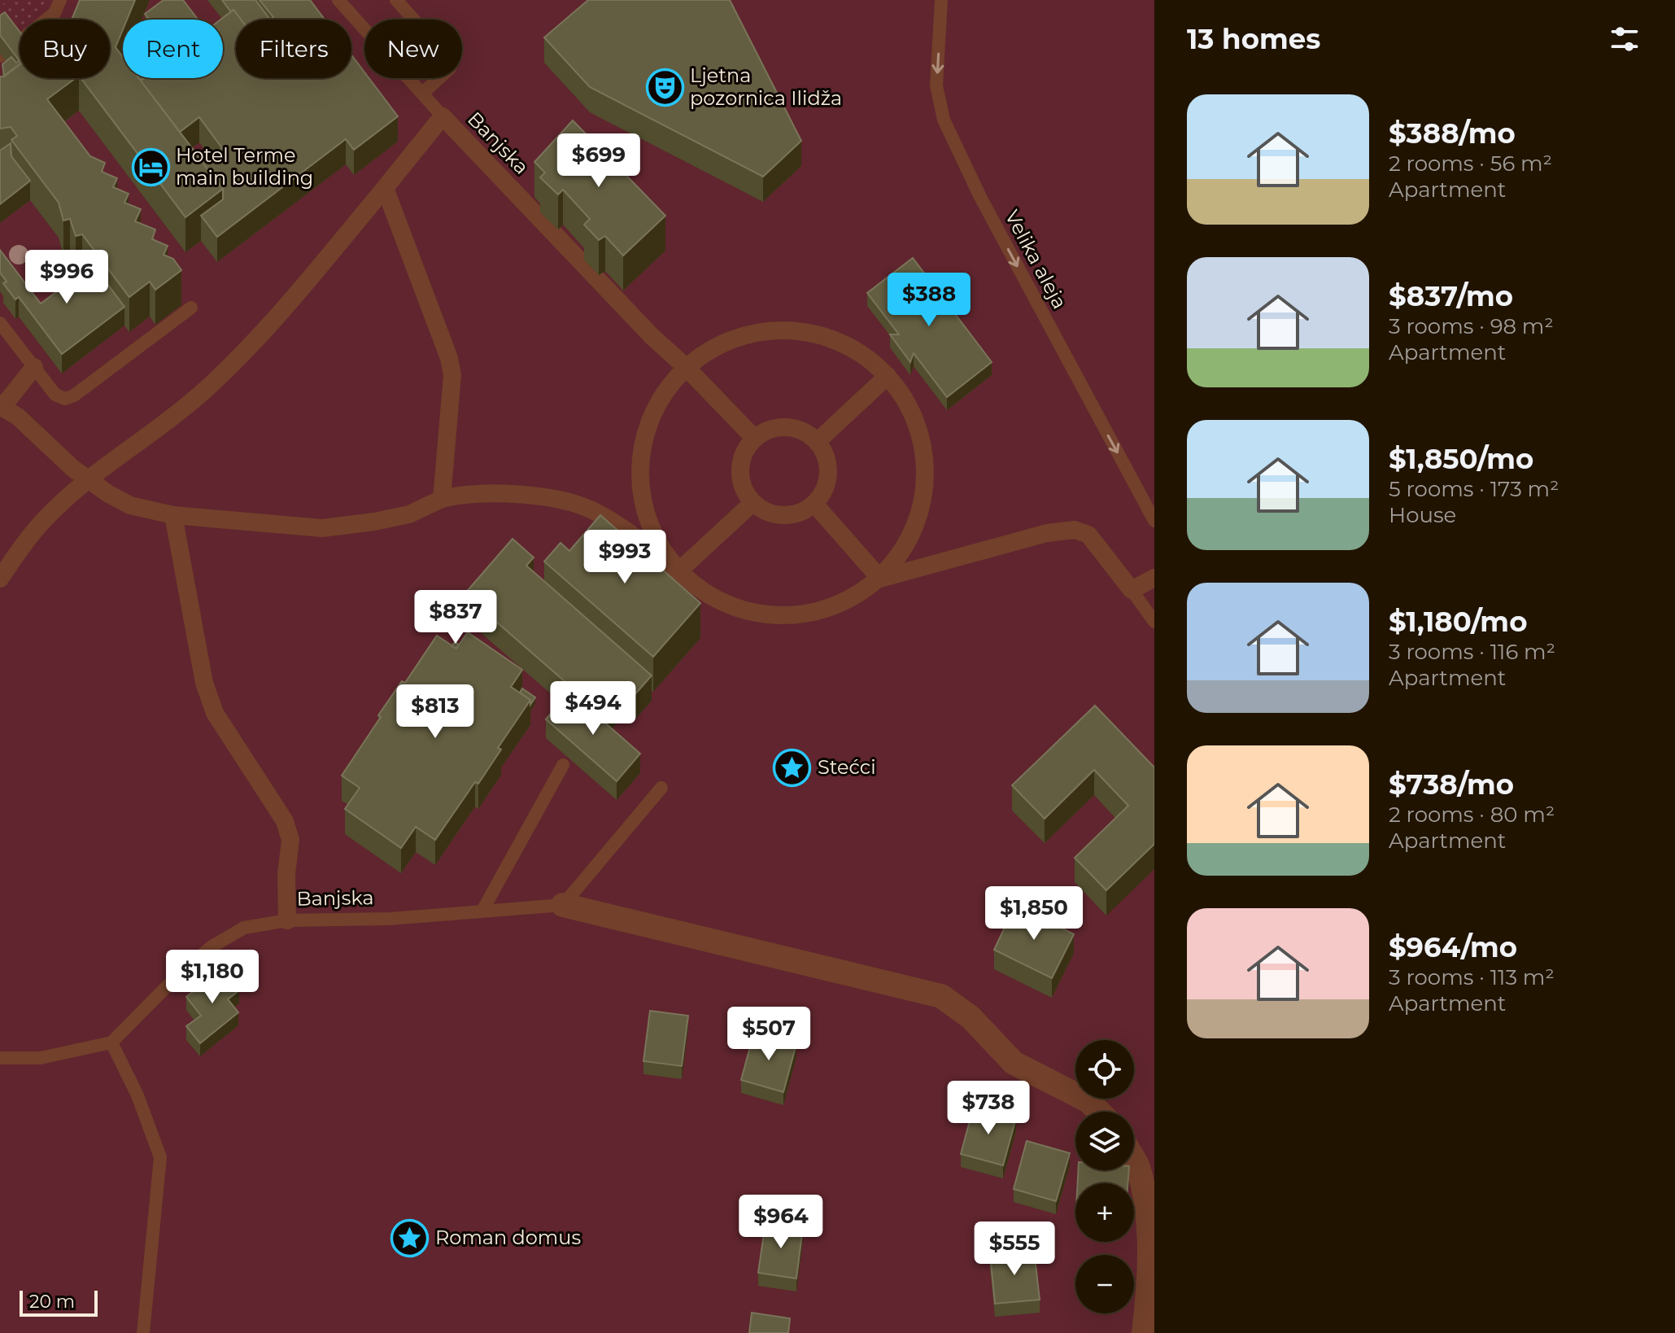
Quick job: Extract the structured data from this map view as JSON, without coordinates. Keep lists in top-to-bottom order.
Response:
{
  "streets": {
    "street": ["Banjska"],
    "lane": ["Velika aleja"]
  },
  "one_way": ["Velika aleja"],
  "places": {
    "theatre": ["Ljetna pozornica Ilidža"],
    "hotel": ["Hotel Terme main building"],
    "place": ["Stećci", "Roman domus"]
  },
  "scale_bar": "20 m",
  "page": {
    "heading": "13 homes",
    "chip": [
      "Buy",
      "Rent",
      "Filters",
      "New"
    ],
    "list": [
      {
        "name": "$388/mo",
        "note": "2 rooms · 56 m² · Apartment"
      },
      {
        "name": "$837/mo",
        "note": "3 rooms · 98 m² · Apartment"
      },
      {
        "name": "$1,850/mo",
        "note": "5 rooms · 173 m² · House"
      },
      {
        "name": "$1,180/mo",
        "note": "3 rooms · 116 m² · Apartment"
      },
      {
        "name": "$738/mo",
        "note": "2 rooms · 80 m² · Apartment"
      },
      {
        "name": "$964/mo",
        "note": "3 rooms · 113 m² · Apartment"
      }
    ],
    "price": [
      "$699",
      "$996",
      "$388",
      "$993",
      "$837",
      "$494",
      "$813",
      "$1,850",
      "$1,180",
      "$507",
      "$738",
      "$964",
      "$555"
    ],
    "map_buttons": ["+", "−"],
    "scale": "20 m"
  }
}
